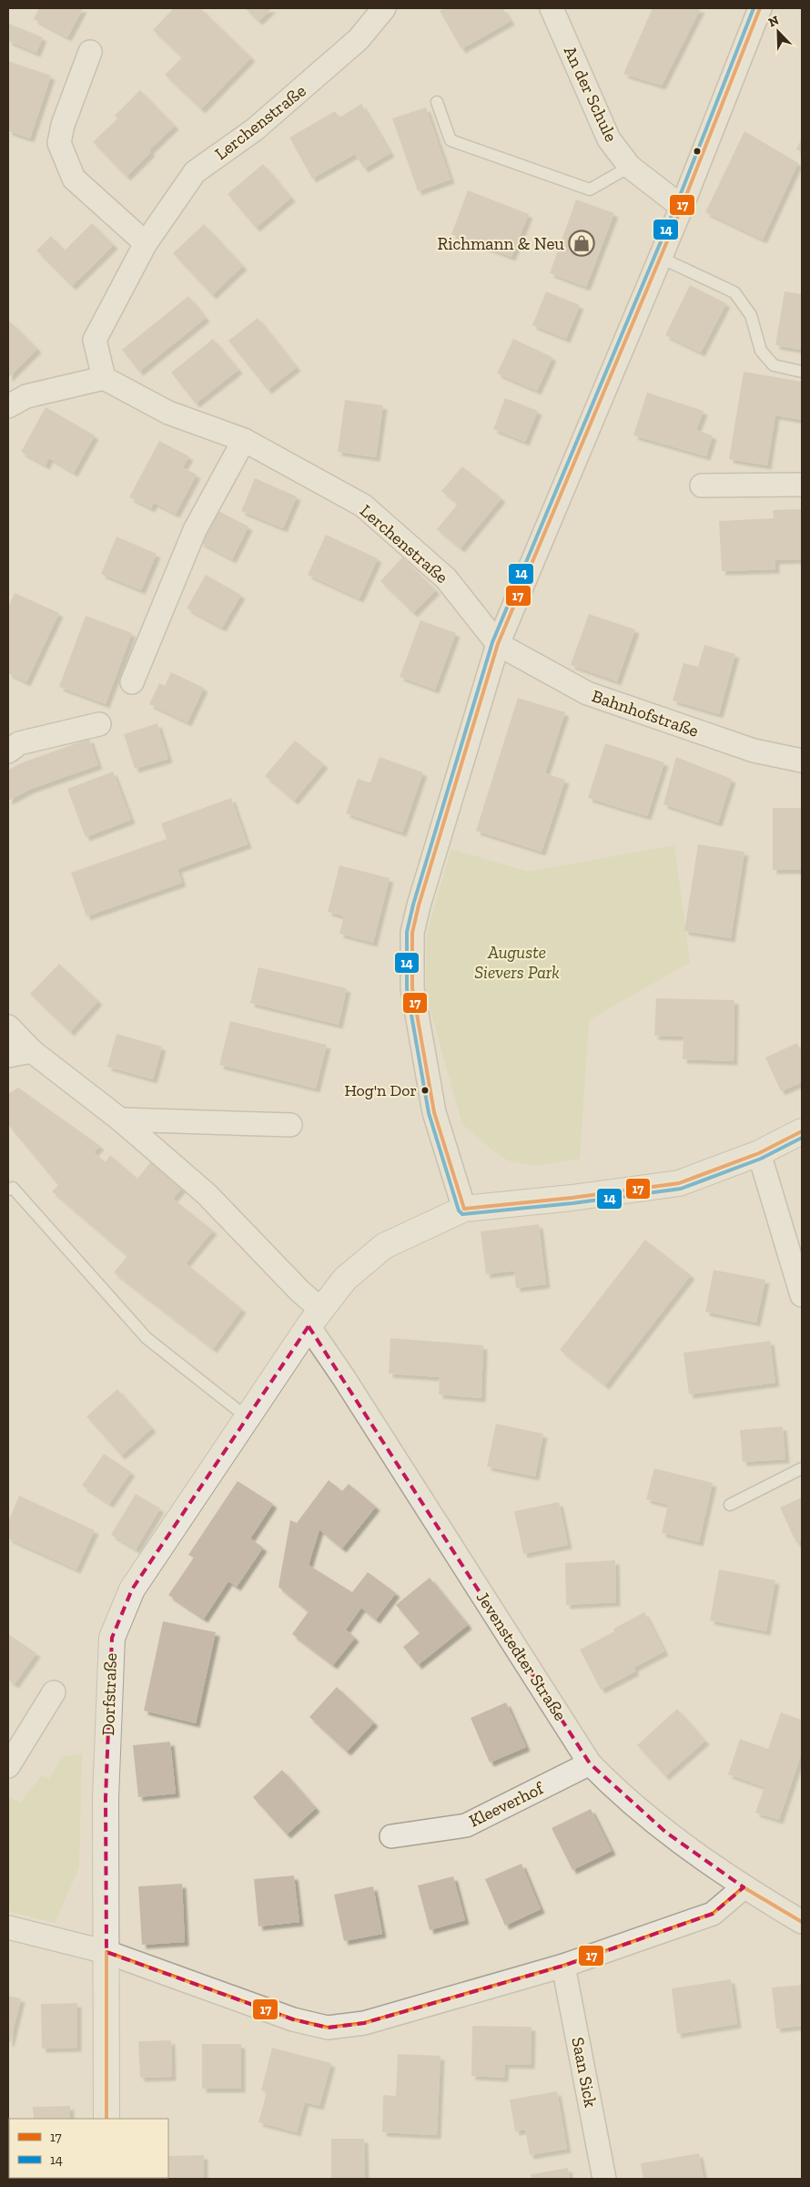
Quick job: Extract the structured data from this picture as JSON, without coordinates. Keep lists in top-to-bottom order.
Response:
{
  "streets": {
    "street": [
      "An der Schule",
      "Lerchenstraße",
      "Bahnhofstraße",
      "Jevenstedter Straße",
      "Dorfstraße",
      "Kleeverhof",
      "Saan Sick"
    ]
  },
  "crossings": [
    ["Lerchenstraße", "Bahnhofstraße"],
    ["Jevenstedter Straße", "Dorfstraße"],
    ["Jevenstedter Straße", "Kleeverhof"]
  ],
  "parks": ["Auguste Sievers Park"],
  "places": {
    "shop": ["Richmann & Neu"],
    "other": ["Hog'n Dor"]
  },
  "lines": ["transit line 17", "transit line 14"],
  "legend": ["17", "14"],
  "north": "top left"
}
